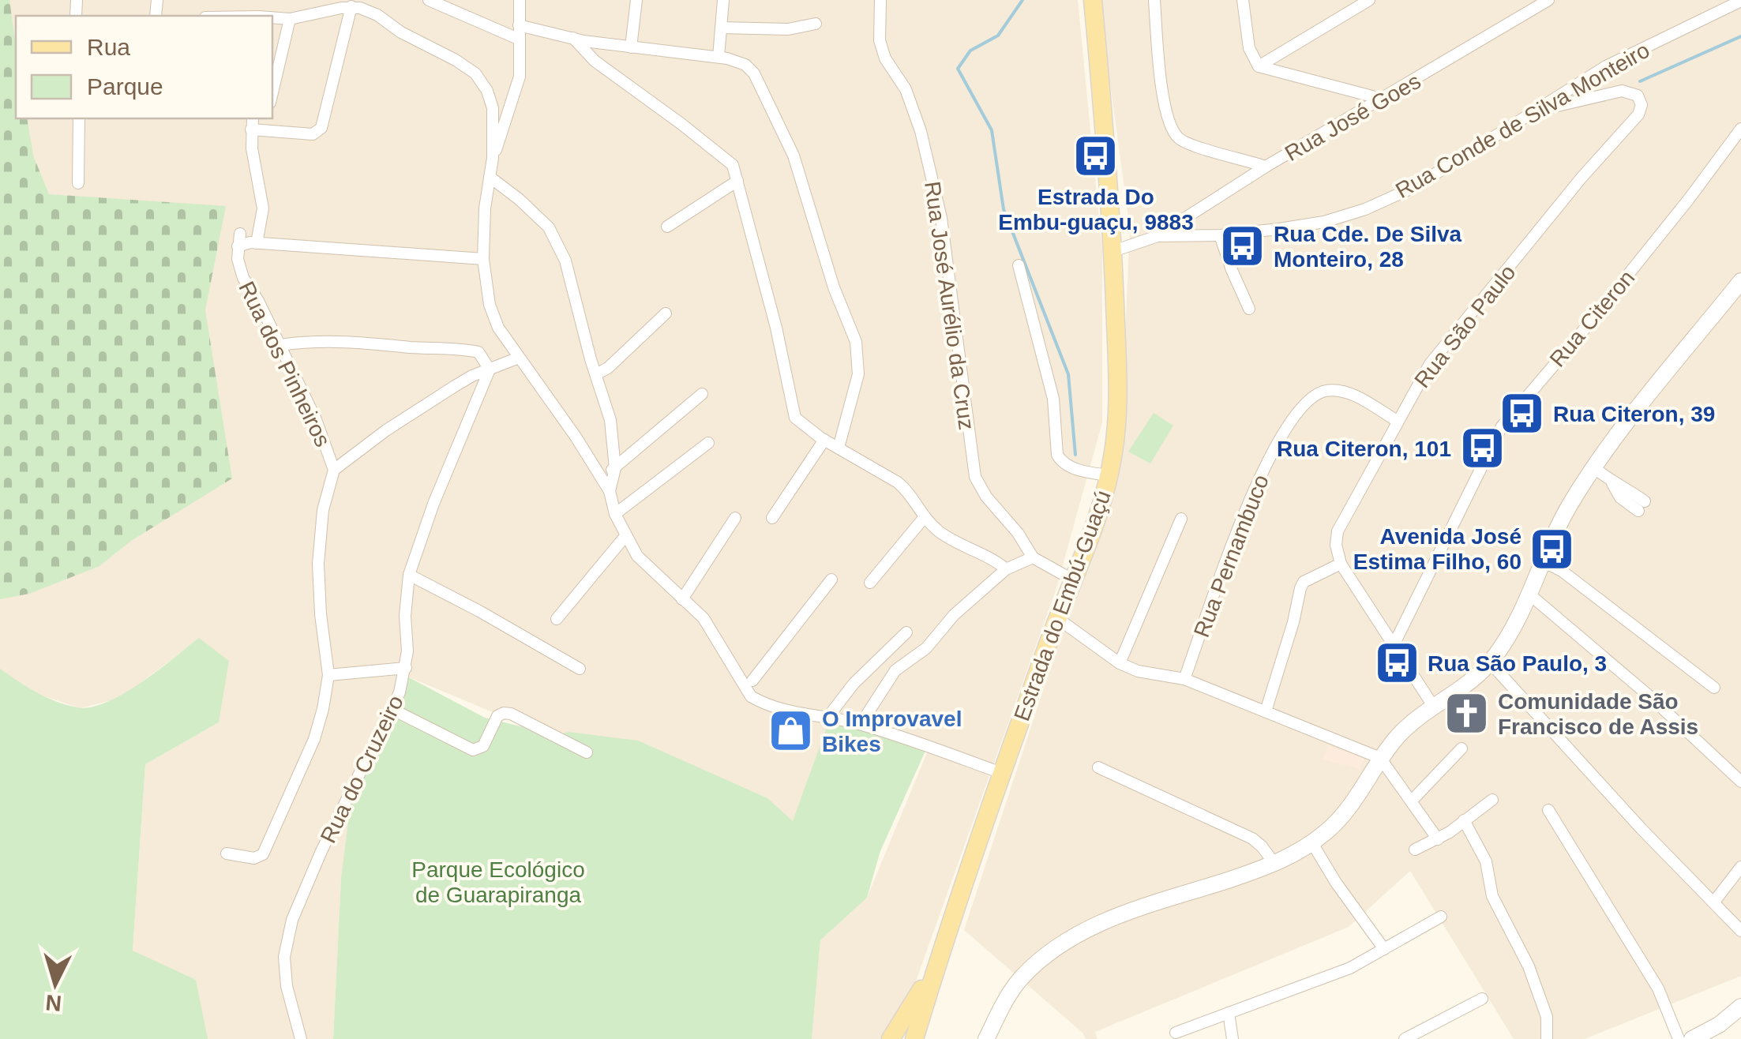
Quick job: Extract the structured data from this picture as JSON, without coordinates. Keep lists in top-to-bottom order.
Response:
{
  "streets": {
    "main road": ["Estrada do Embú-Guaçú"],
    "street": [
      "Rua José Goes",
      "Rua Conde de Silva Monteiro",
      "Rua José Aurélio da Cruz",
      "Rua Citeron",
      "Rua São Paulo",
      "Rua dos Pinheiros",
      "Rua Pernambuco",
      "Rua do Cruzeiro"
    ]
  },
  "crossings": [
    ["Rua José Goes", "Rua Conde de Silva Monteiro"],
    ["Rua Conde de Silva Monteiro", "Rua São Paulo"],
    ["Rua Conde de Silva Monteiro", "Estrada do Embú-Guaçú"],
    ["Rua José Aurélio da Cruz", "Estrada do Embú-Guaçú"],
    ["Rua São Paulo", "Rua Pernambuco"]
  ],
  "parks": ["Parque Ecológico de Guarapiranga"],
  "places": {
    "bus stop": [
      "Estrada Do Embu-guaçu, 9883",
      "Rua Cde. De Silva Monteiro, 28",
      "Rua Citeron, 39",
      "Rua Citeron, 101",
      "Avenida José Estima Filho, 60",
      "Rua São Paulo, 3"
    ],
    "church": ["Comunidade São Francisco de Assis"],
    "shop": ["O Improvavel Bikes"]
  },
  "legend": ["Rua", "Parque"],
  "north": "bottom"
}
